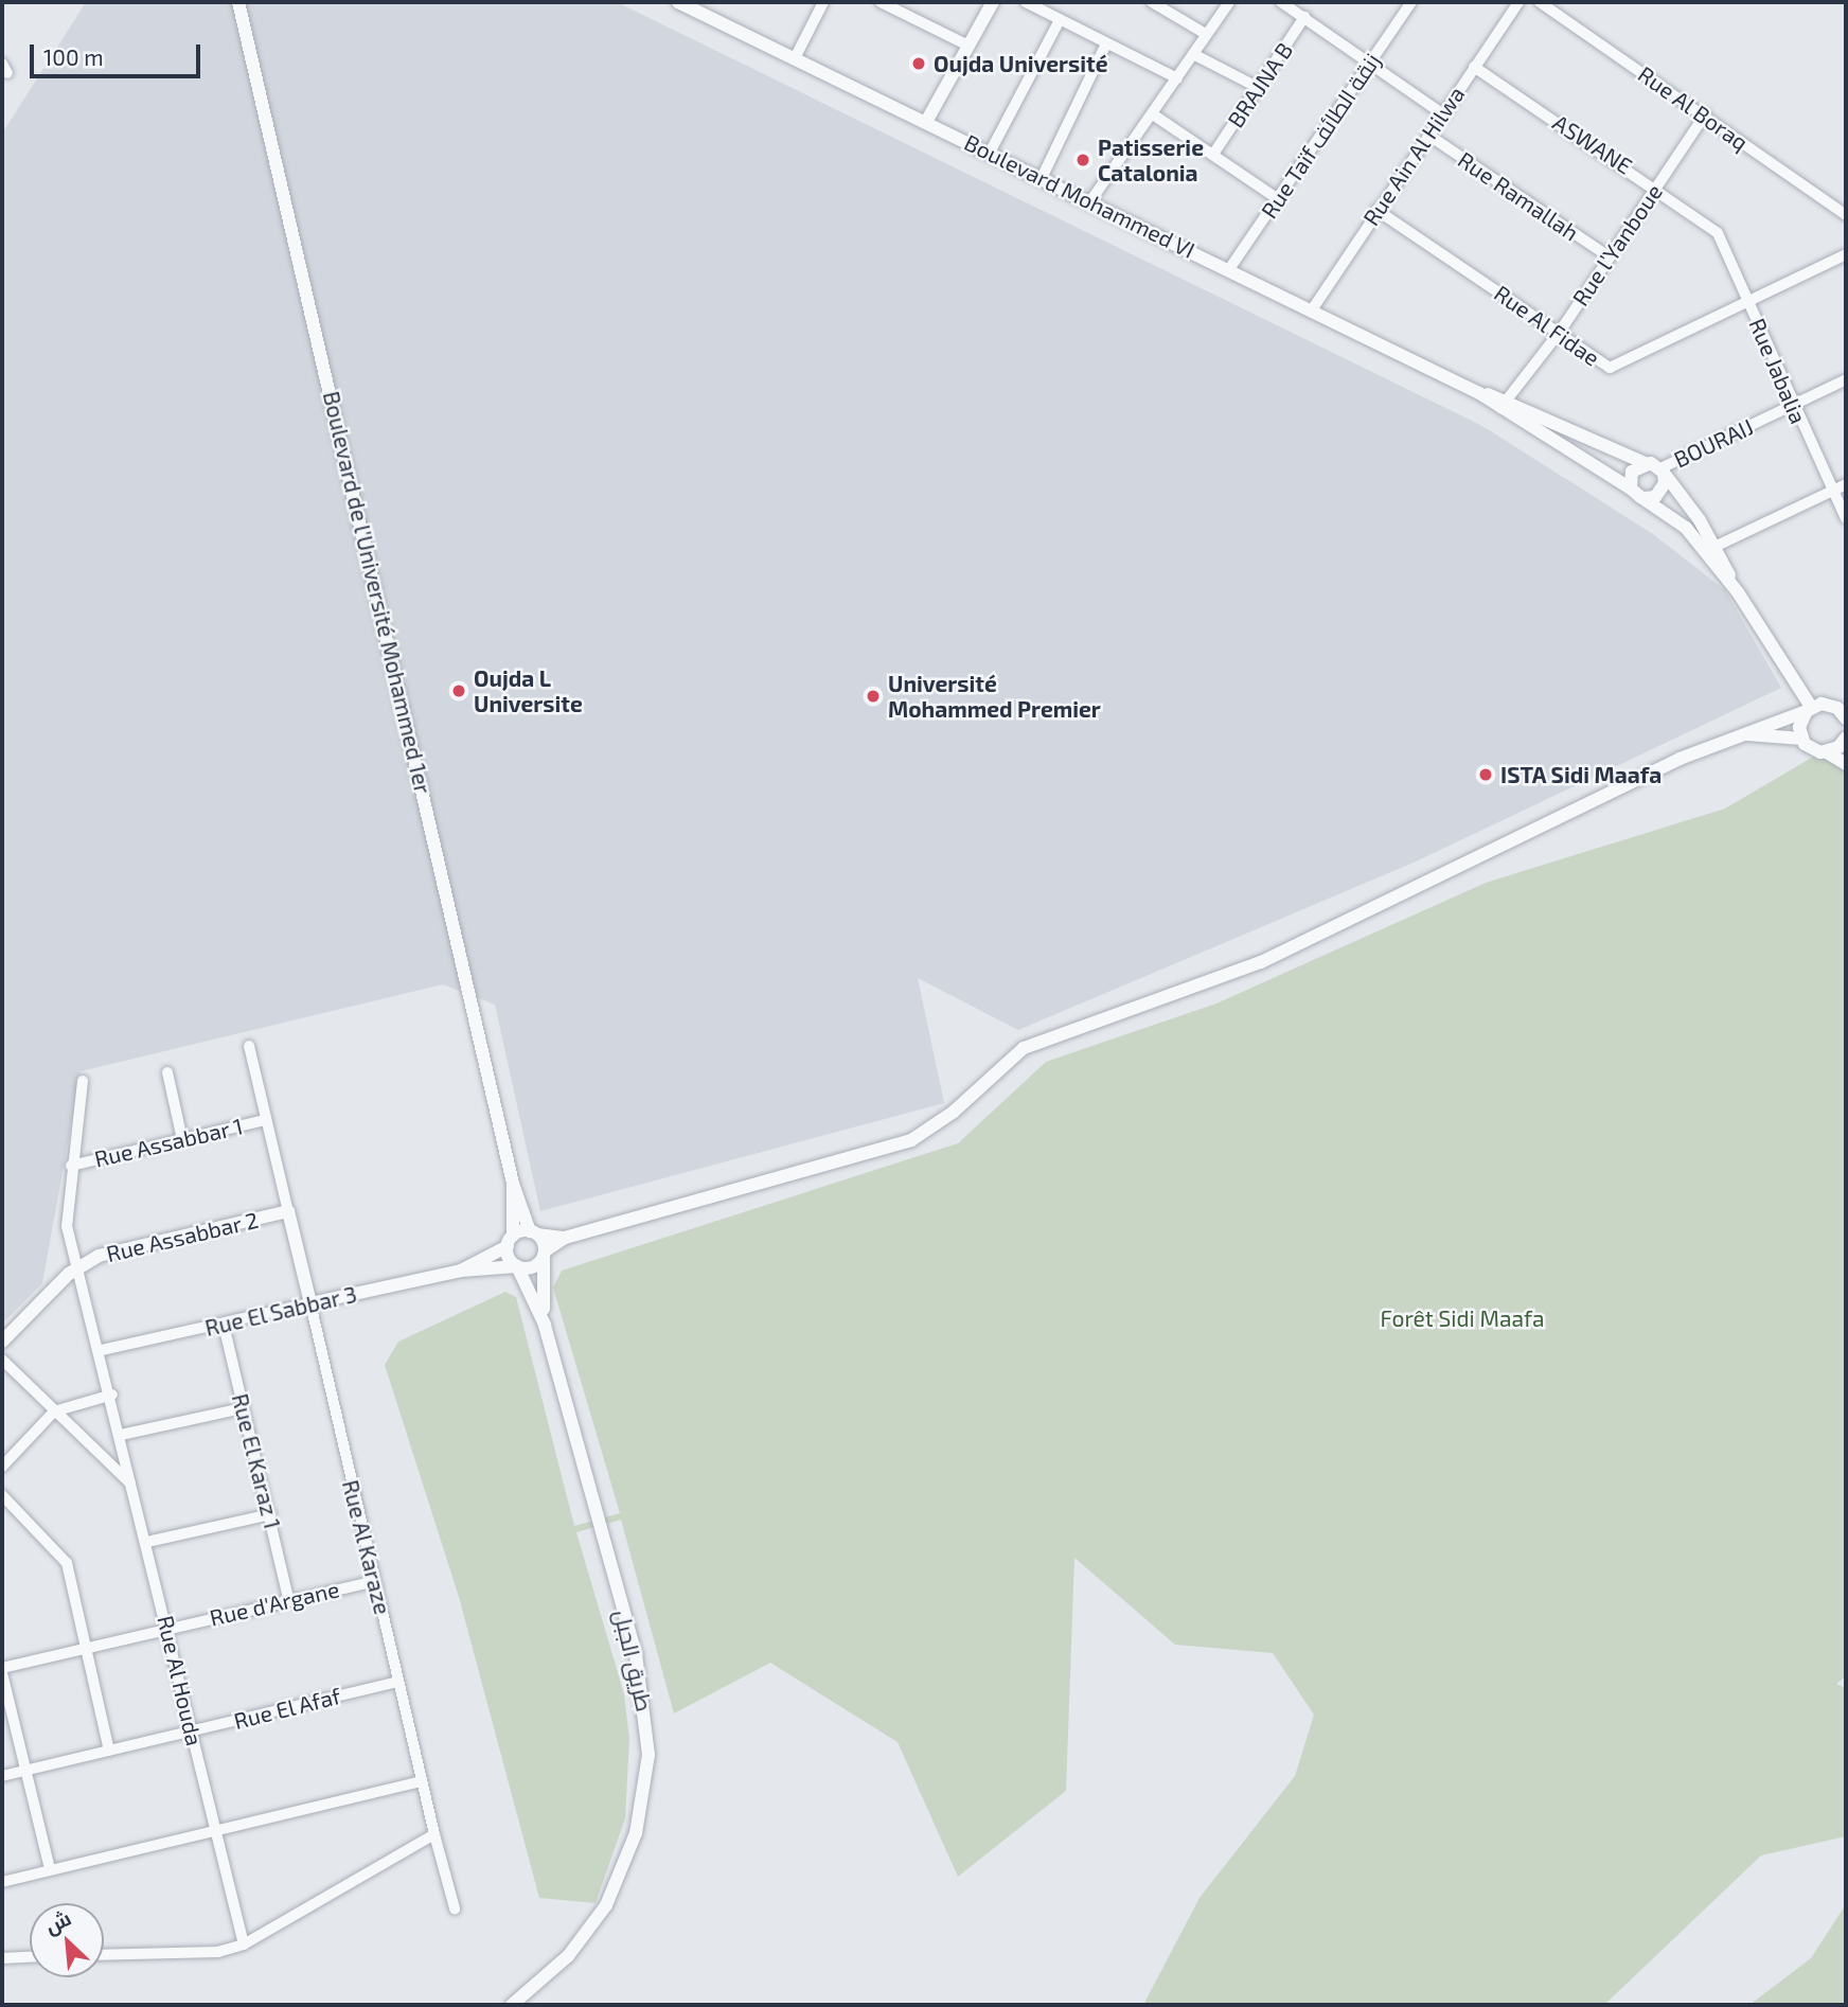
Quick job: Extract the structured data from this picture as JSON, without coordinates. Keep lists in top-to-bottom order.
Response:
{
  "streets": {
    "street": [
      "BRAJNA B",
      "Rue Al Boraq",
      "Rue Taïf زنقة الطائف",
      "ASWANE",
      "Rue Ain Al Hilwa",
      "Boulevard Mohammed VI",
      "Rue Ramallah",
      "Rue l’Yanboue",
      "Rue Al Fidae",
      "Rue Jabalia",
      "BOURAIJ",
      "Boulevard de l'Université Mohammed 1er",
      "Rue Assabbar 1",
      "Rue Assabbar 2",
      "Rue El Sabbar 3",
      "Rue El Karaz 1",
      "Rue Al Karaze",
      "Rue d'Argane",
      "طريق الجبل",
      "Rue Al Houda",
      "Rue El Afaf"
    ]
  },
  "crossings": [
    ["Rue Al Boraq", "Rue l’Yanboue"],
    ["Rue Taïf زنقة الطائف", "Boulevard Mohammed VI"],
    ["ASWANE", "Rue Ain Al Hilwa"],
    ["ASWANE", "Rue l’Yanboue"],
    ["ASWANE", "Rue Jabalia"],
    ["Rue Ain Al Hilwa", "Boulevard Mohammed VI"],
    ["Rue Ain Al Hilwa", "Rue Ramallah"],
    ["Rue Ain Al Hilwa", "Rue Al Fidae"],
    ["Boulevard Mohammed VI", "Rue l’Yanboue"],
    ["Boulevard Mohammed VI", "BOURAIJ"],
    ["Rue Ramallah", "Rue l’Yanboue"],
    ["Rue l’Yanboue", "Rue Al Fidae"],
    ["Rue Al Fidae", "Rue Jabalia"],
    ["Rue Jabalia", "BOURAIJ"],
    ["Boulevard de l'Université Mohammed 1er", "Rue El Sabbar 3"],
    ["Rue Assabbar 1", "Rue Al Karaze"],
    ["Rue Assabbar 1", "Rue Al Houda"],
    ["Rue Assabbar 2", "Rue Al Karaze"],
    ["Rue Assabbar 2", "Rue Al Houda"],
    ["Rue El Sabbar 3", "Rue El Karaz 1"],
    ["Rue El Sabbar 3", "Rue Al Karaze"],
    ["Rue El Sabbar 3", "Rue Al Houda"],
    ["Rue El Karaz 1", "Rue d'Argane"],
    ["Rue Al Karaze", "Rue d'Argane"],
    ["Rue Al Karaze", "Rue El Afaf"],
    ["Rue d'Argane", "Rue Al Houda"],
    ["Rue Al Houda", "Rue El Afaf"]
  ],
  "parks": ["Forêt Sidi Maafa"],
  "places": [
    "Oujda Université",
    "Patisserie Catalonia",
    "Oujda L Universite",
    "Université Mohammed Premier",
    "ISTA Sidi Maafa"
  ],
  "scale_bar": "100 m",
  "north": "top left"
}
